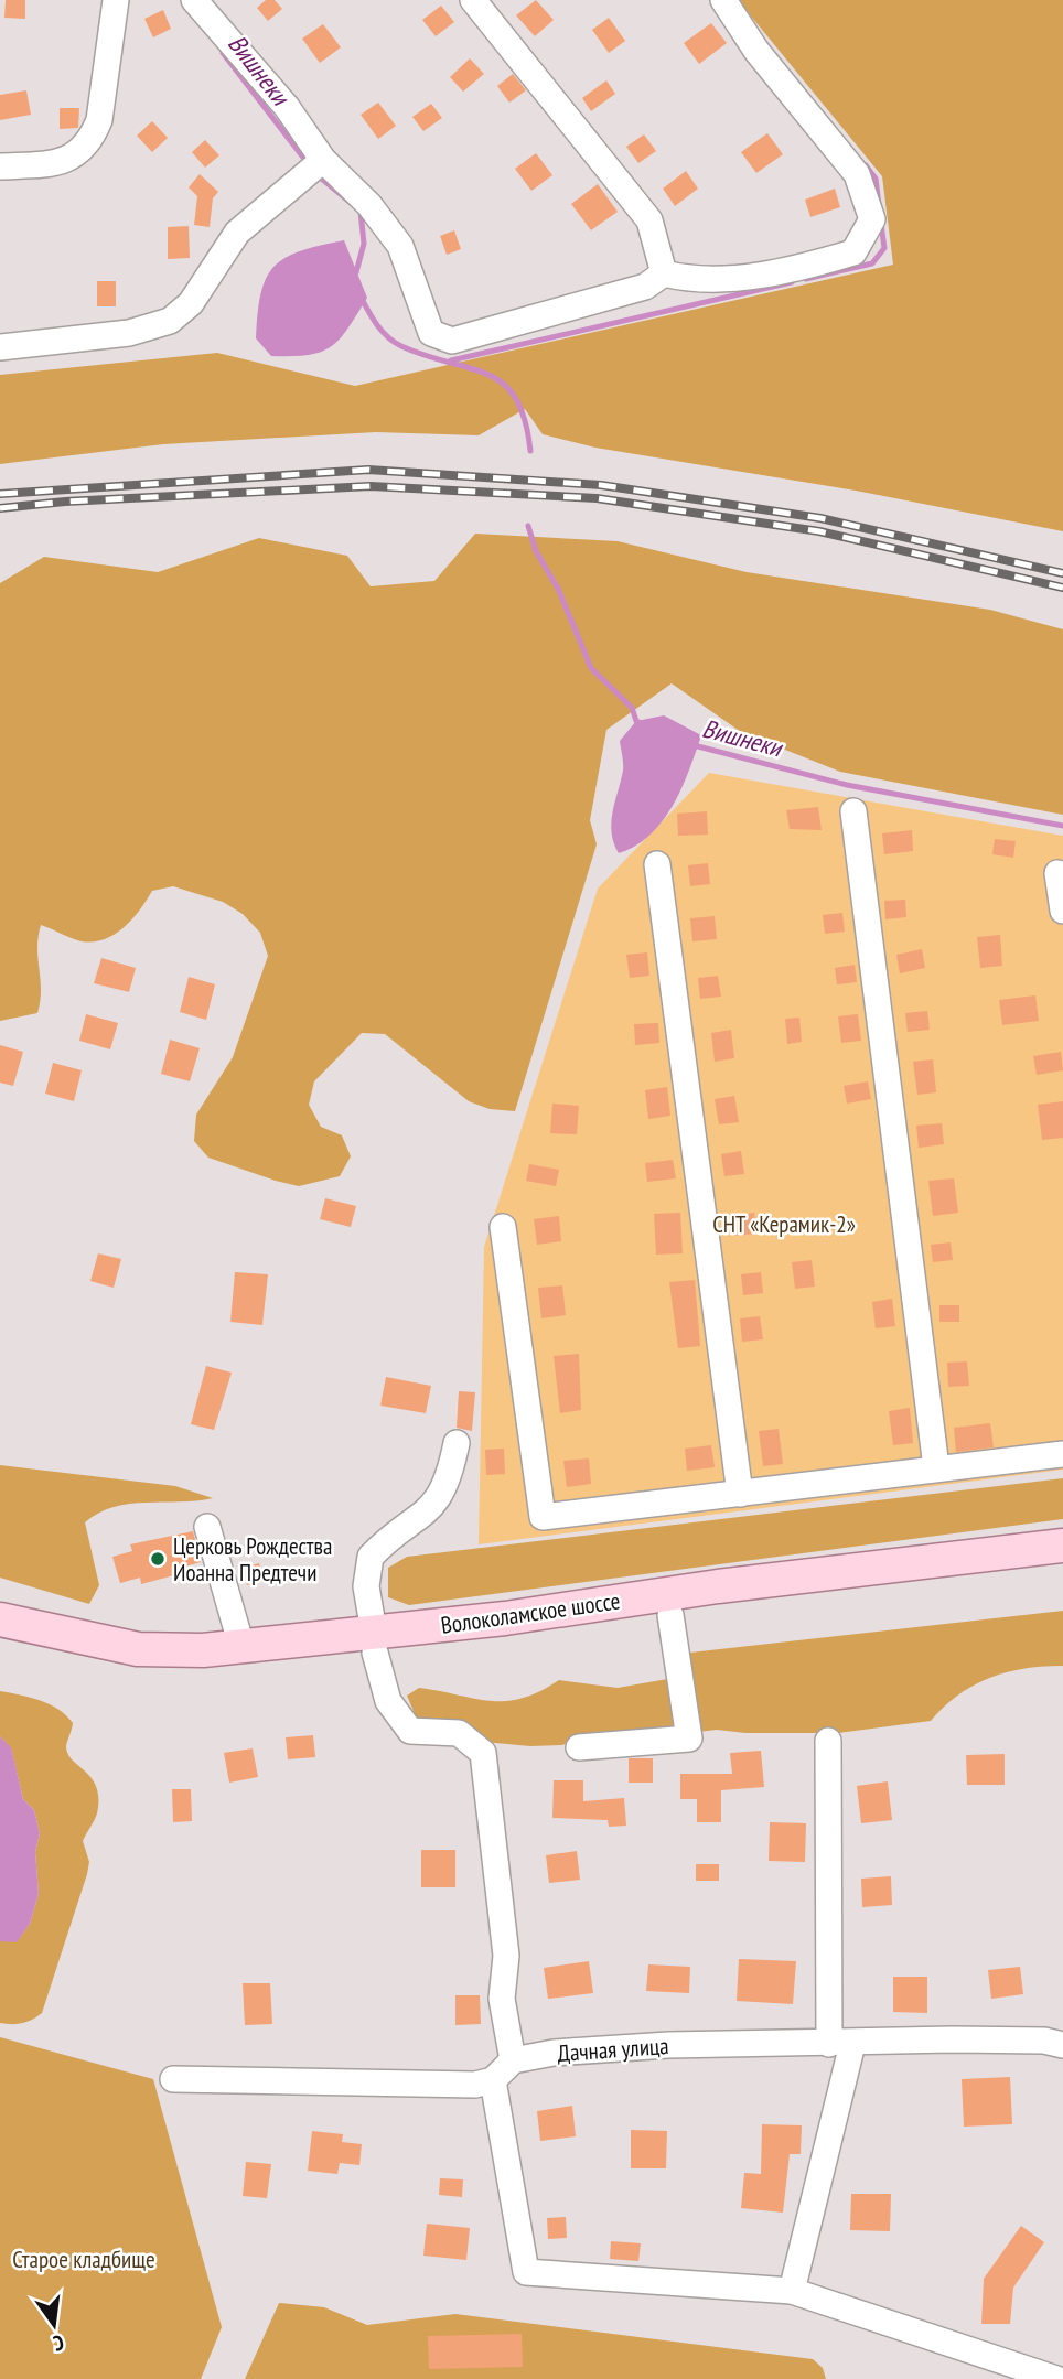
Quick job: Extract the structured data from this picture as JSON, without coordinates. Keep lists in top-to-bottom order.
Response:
{
  "streets": {
    "main road": ["Волоколамское шоссе"],
    "street": ["Дачная улица"]
  },
  "water": ["Вишнеки"],
  "parks": ["СНТ «Керамик-2»", "Старое кладбище"],
  "places": ["Церковь Рождества Иоанна Предтечи"],
  "north": "bottom"
}
